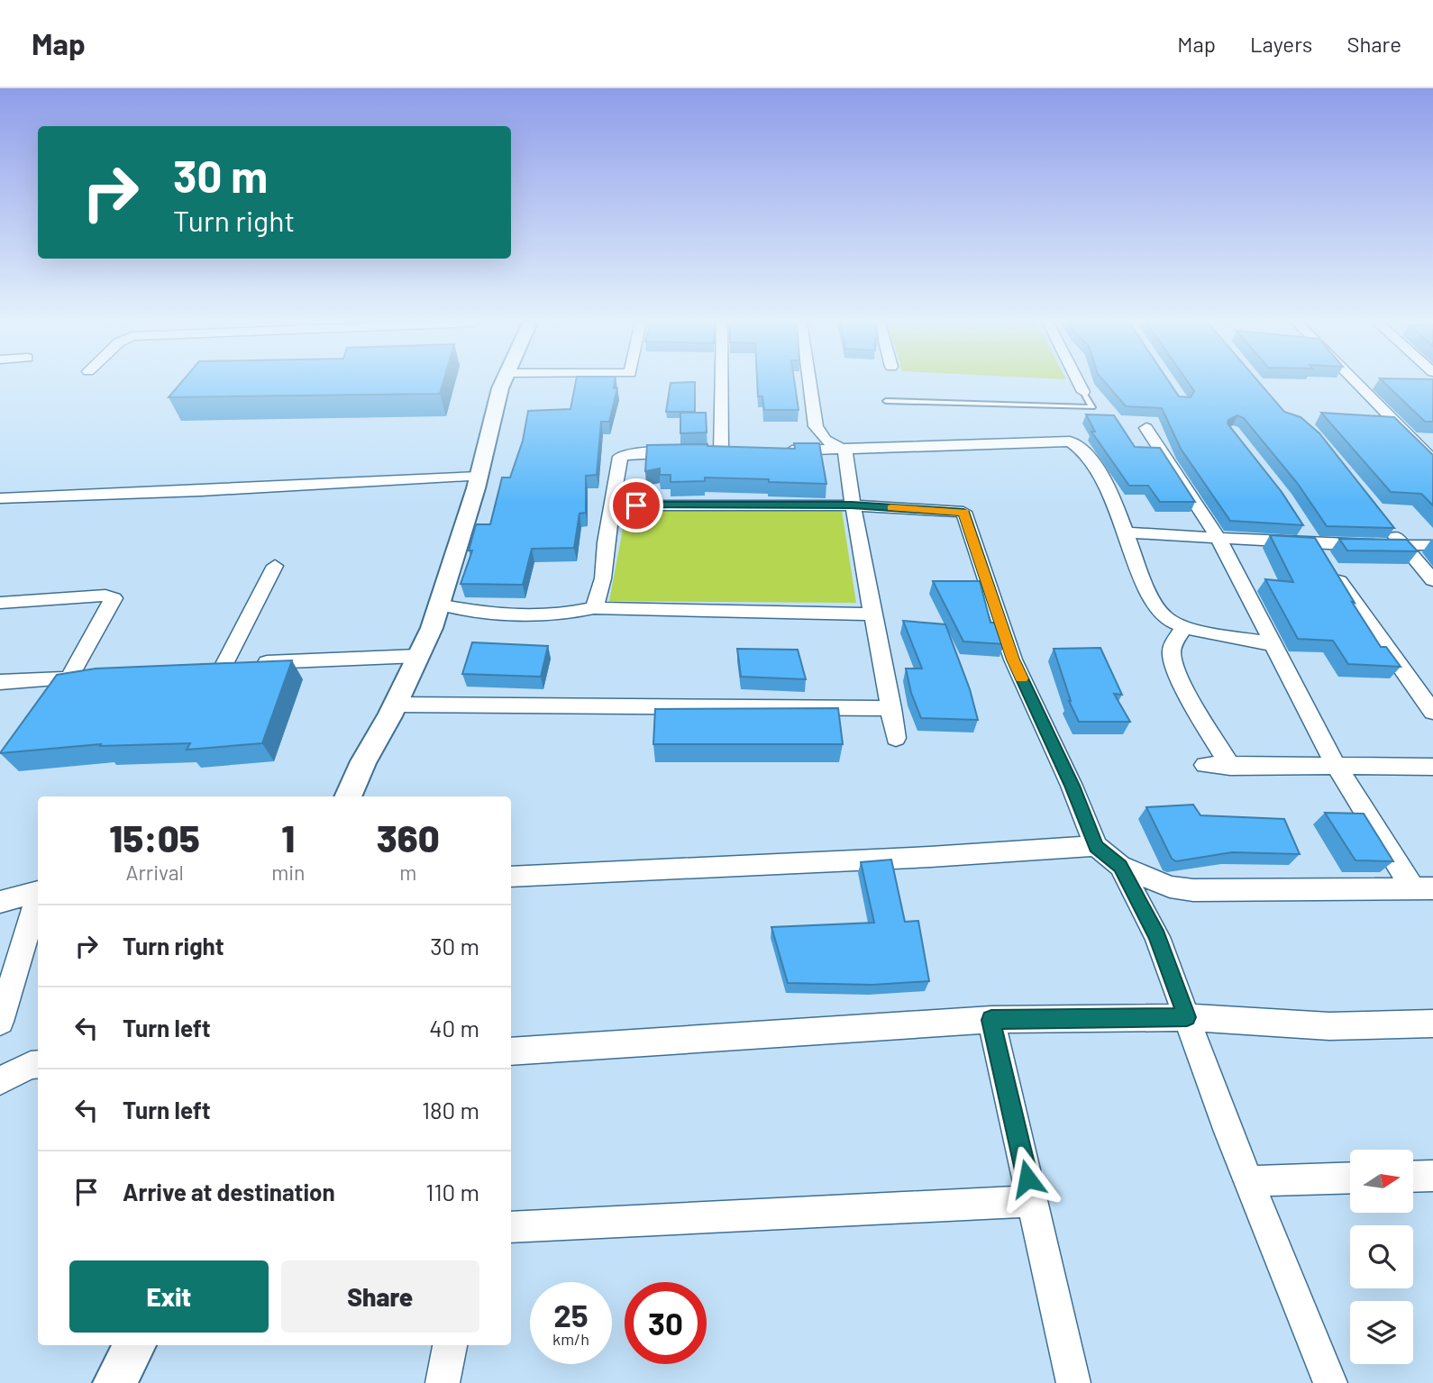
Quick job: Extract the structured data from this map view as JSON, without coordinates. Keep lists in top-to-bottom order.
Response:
{
  "north": "right",
  "page": {
    "header": "Map",
    "nav": ["Map", "Layers", "Share"],
    "turn": ["30 m", "Turn right"],
    "eta": [
      "15:05",
      "Arrival",
      "1",
      "min",
      "360",
      "m"
    ],
    "list": [
      {
        "name": "Turn right",
        "value": "30 m"
      },
      {
        "name": "Turn left",
        "value": "40 m"
      },
      {
        "name": "Turn left",
        "value": "180 m"
      },
      {
        "name": "Arrive at destination",
        "value": "110 m"
      }
    ],
    "buttons": ["Exit", "Share"],
    "speed": "25 km/h",
    "limit": "30"
  }
}
